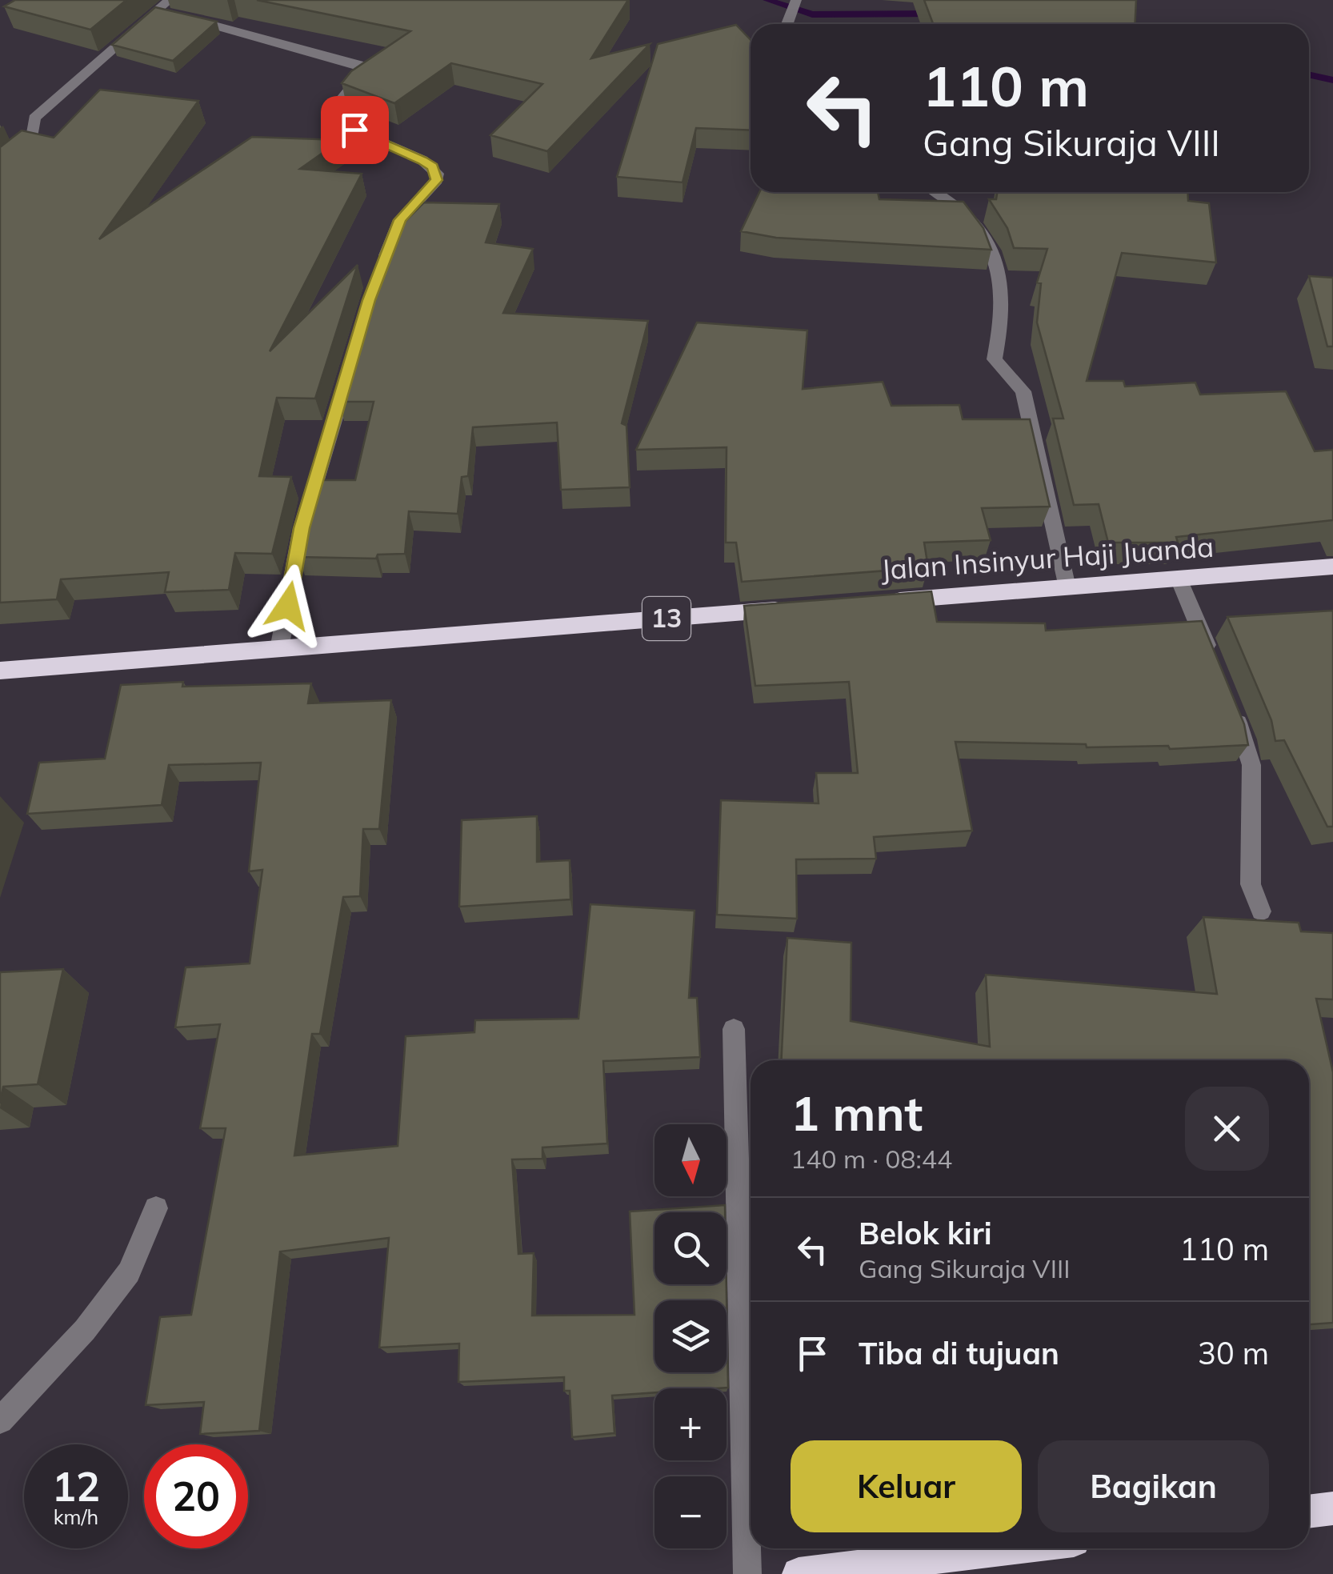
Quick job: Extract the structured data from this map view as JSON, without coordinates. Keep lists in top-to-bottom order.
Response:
{
  "streets": {
    "highway": ["Jalan Insinyur Haji Juanda", "13"]
  },
  "north": "bottom",
  "page": {
    "turn": ["110 m", "Gang Sikuraja VIII"],
    "heading": ["1 mnt", "140 m · 08:44"],
    "map_buttons": ["+", "−"],
    "list": [
      {
        "name": "Belok kiri",
        "note": "Gang Sikuraja VIII",
        "value": "110 m"
      },
      {
        "name": "Tiba di tujuan",
        "value": "30 m"
      }
    ],
    "buttons": ["Keluar", "Bagikan"],
    "speed": "12 km/h",
    "limit": "20"
  }
}
